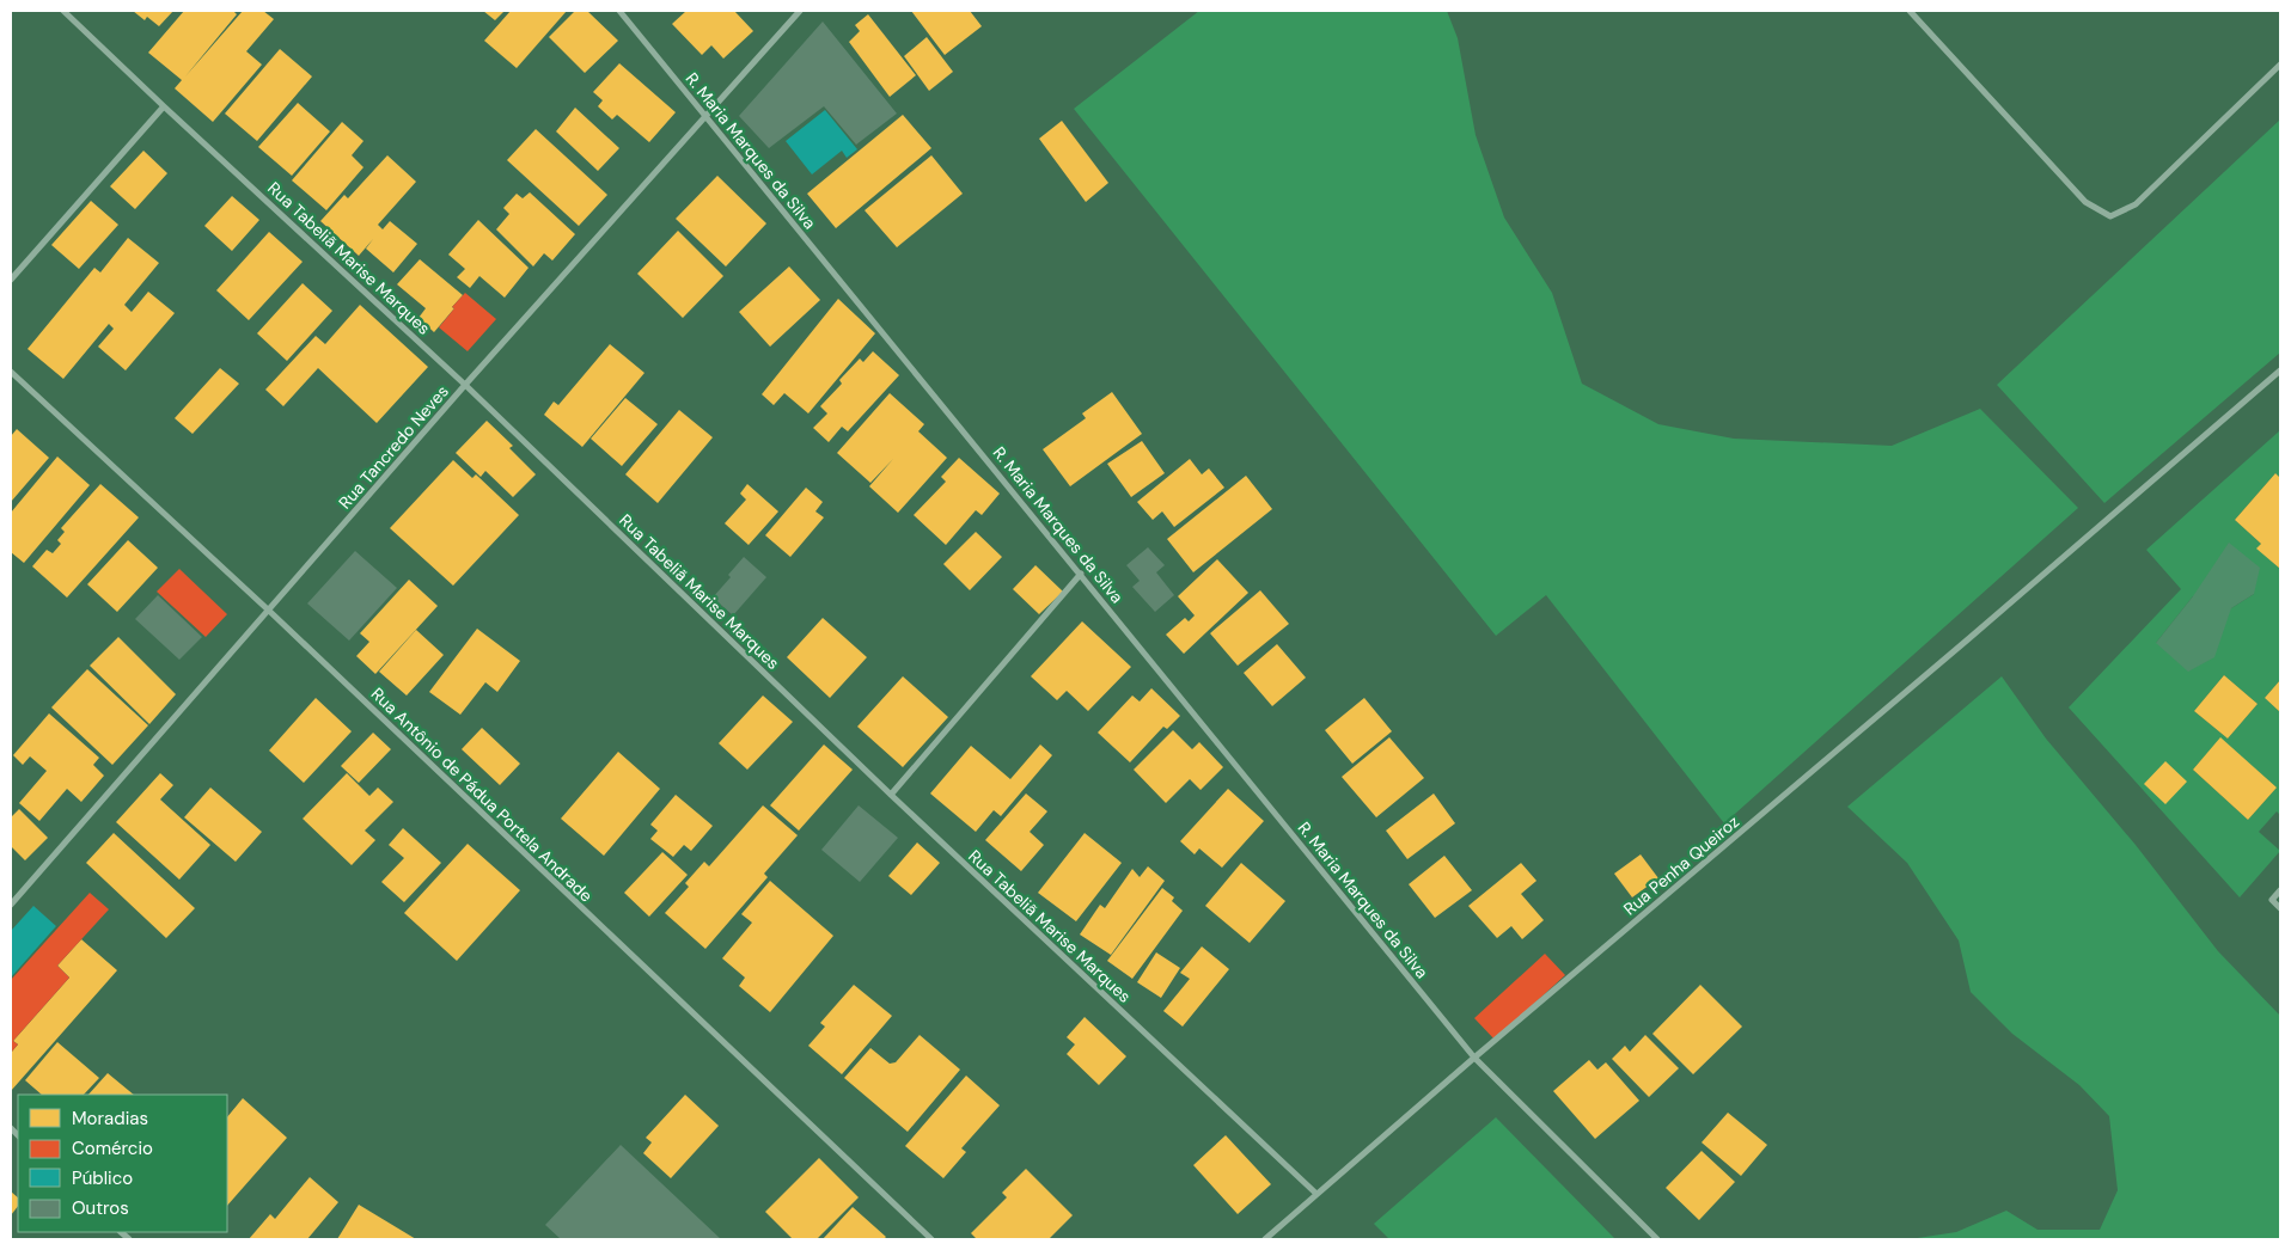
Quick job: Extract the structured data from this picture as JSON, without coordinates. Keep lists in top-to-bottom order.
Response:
{
  "streets": {
    "street": [
      "R. Maria Marques da Silva",
      "Rua Tabeliã Marise Marques",
      "Rua Tancredo Neves",
      "Rua Antônio de Pádua Portela Andrade",
      "Rua Penha Queiroz"
    ]
  },
  "crossings": [
    ["R. Maria Marques da Silva", "Rua Tancredo Neves"],
    ["R. Maria Marques da Silva", "Rua Penha Queiroz"],
    ["Rua Tabeliã Marise Marques", "Rua Tancredo Neves"],
    ["Rua Tabeliã Marise Marques", "Rua Penha Queiroz"],
    ["Rua Tancredo Neves", "Rua Antônio de Pádua Portela Andrade"]
  ],
  "legend": [
    "Moradias",
    "Comércio",
    "Público",
    "Outros"
  ]
}
